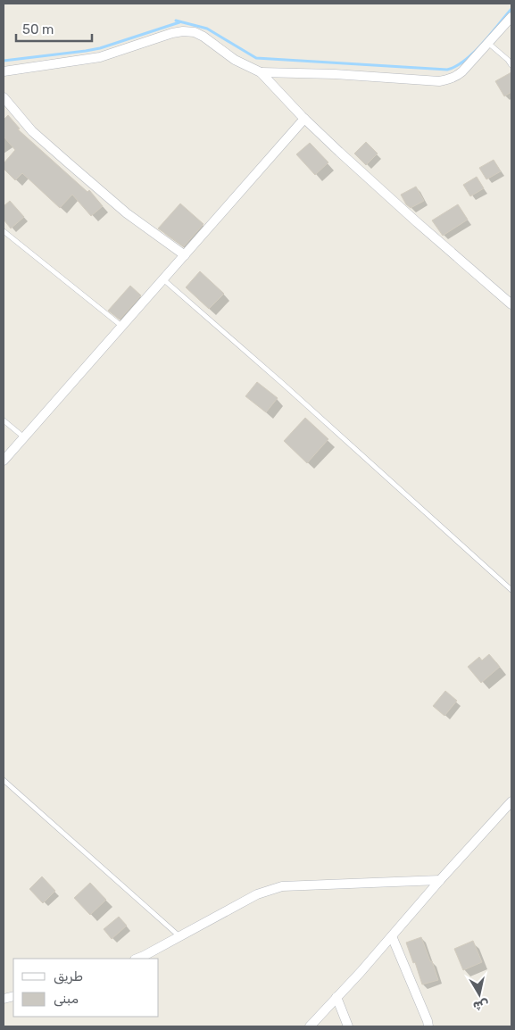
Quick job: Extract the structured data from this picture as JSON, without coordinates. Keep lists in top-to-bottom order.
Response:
{
  "legend": ["طريق", "مبنى"],
  "scale_bar": "50 m",
  "north": "bottom"
}
